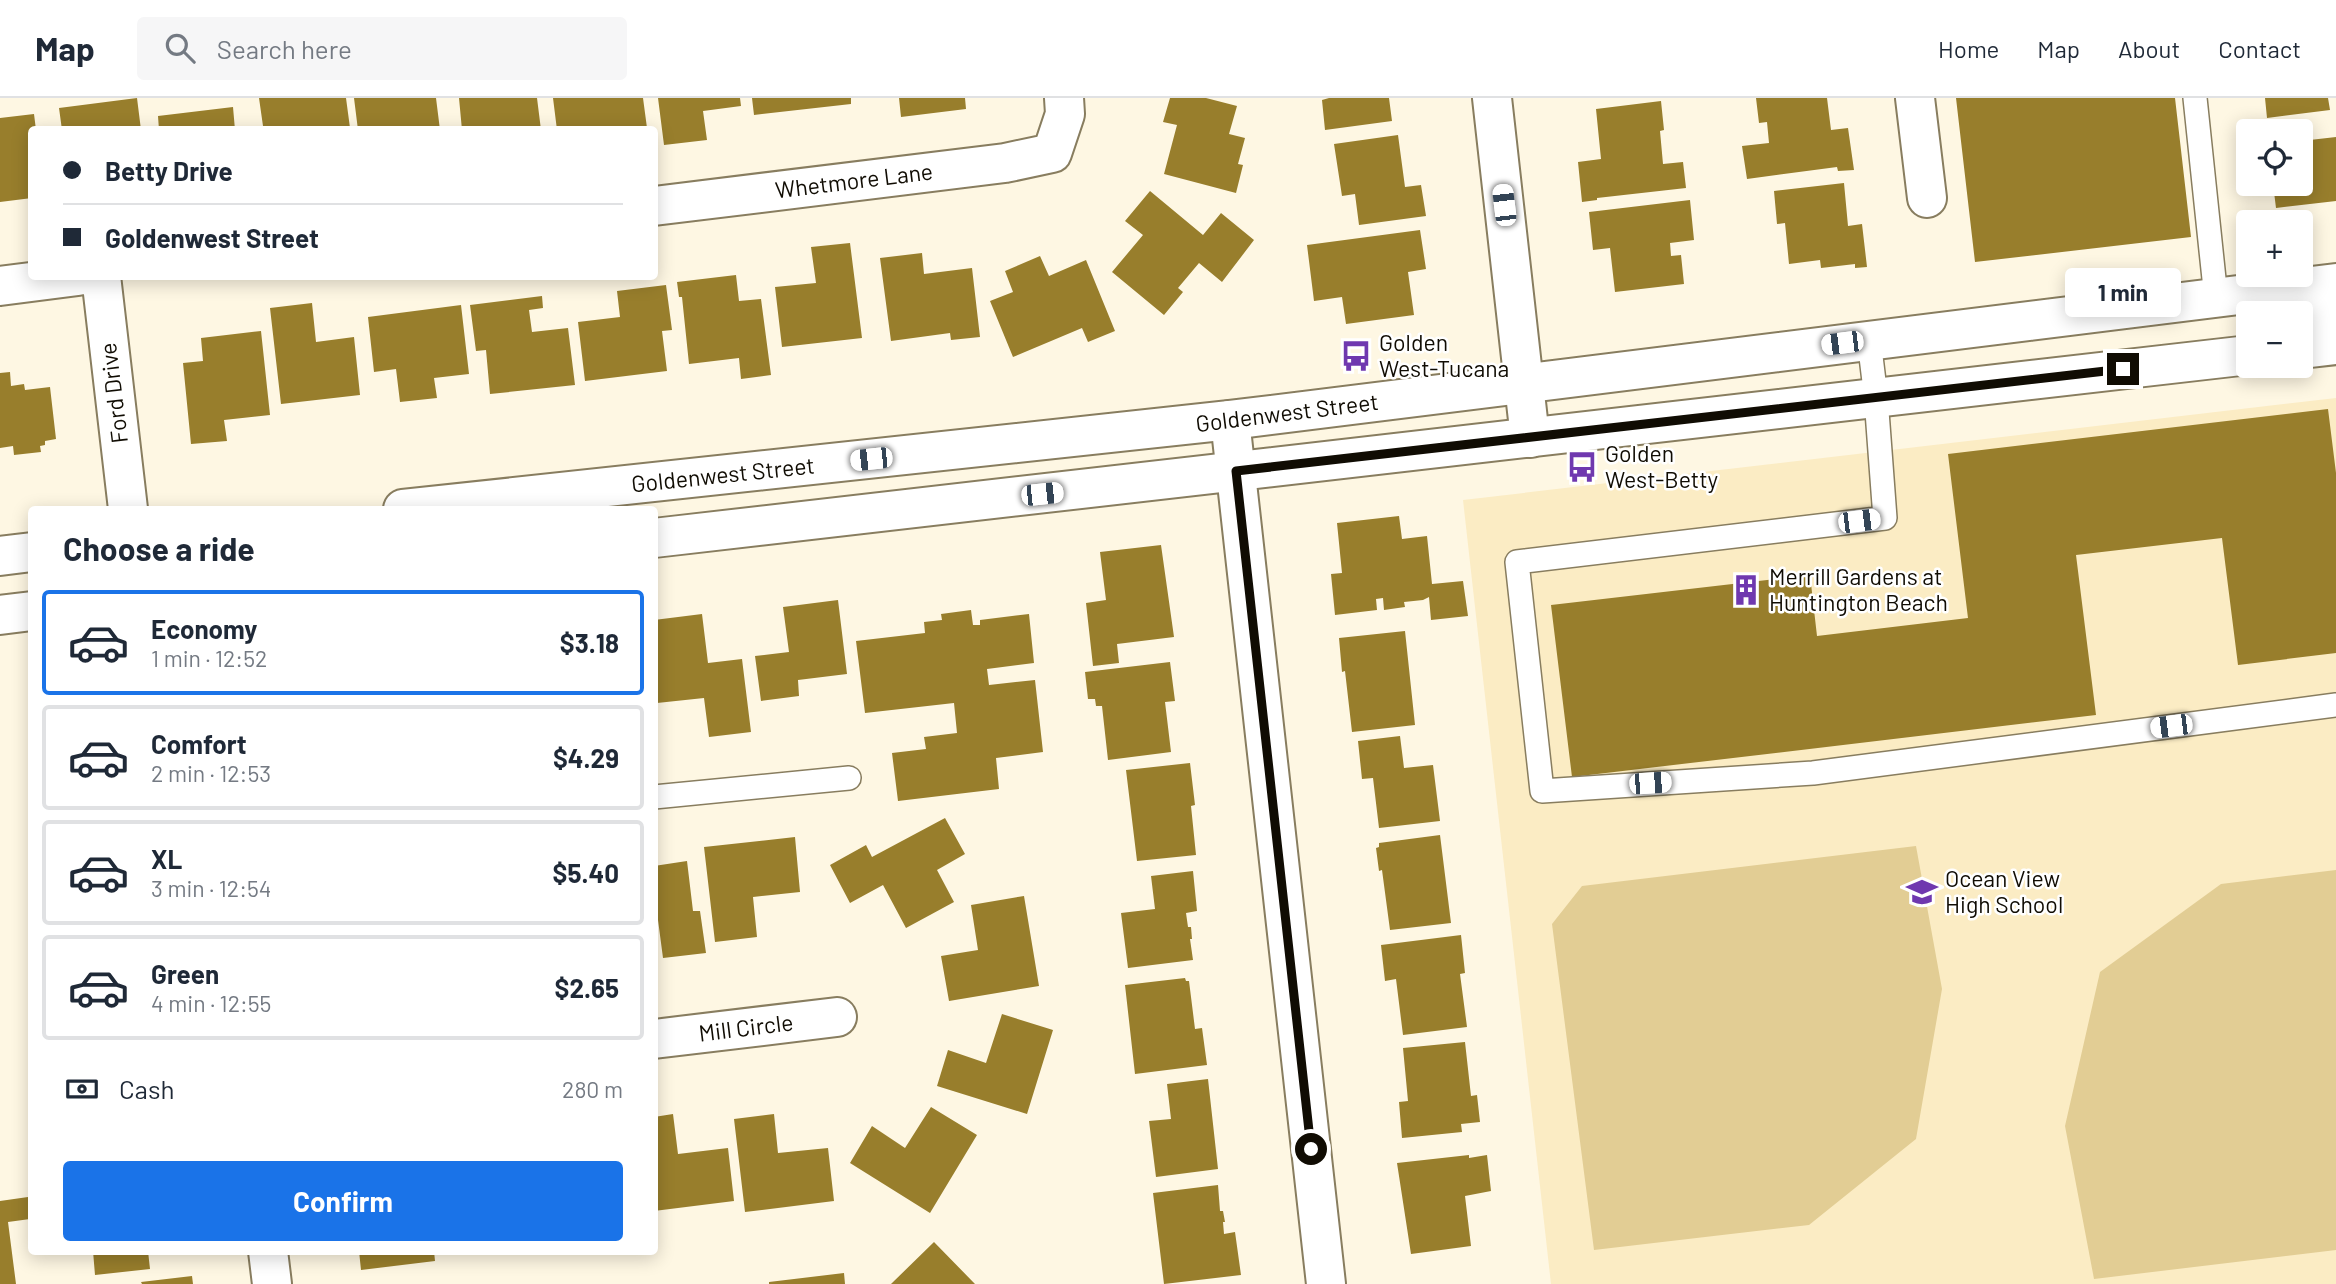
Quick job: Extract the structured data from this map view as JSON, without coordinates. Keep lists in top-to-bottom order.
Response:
{
  "streets": {
    "main road": [
      "Whetmore Lane",
      "Ford Drive",
      "Goldenwest Street",
      "Mill Circle"
    ]
  },
  "places": {
    "bus stop": ["Golden West-Tucana", "Golden West-Betty"],
    "building": ["Merrill Gardens at Huntington Beach"],
    "school or university": ["Ocean View High School"]
  },
  "page": {
    "header": "Map",
    "search": "Search here",
    "nav": [
      "Home",
      "Map",
      "About",
      "Contact"
    ],
    "map_buttons": ["+", "−"],
    "banner": ["Betty Drive", "Goldenwest Street"],
    "bubble": "1 min",
    "heading": "Choose a ride",
    "list": [
      {
        "name": "Economy",
        "note": "1 min · 12:52",
        "value": "$3.18"
      },
      {
        "name": "Comfort",
        "note": "2 min · 12:53",
        "value": "$4.29"
      },
      {
        "name": "XL",
        "note": "3 min · 12:54",
        "value": "$5.40"
      },
      {
        "name": "Green",
        "note": "4 min · 12:55",
        "value": "$2.65"
      }
    ],
    "pay": ["Cash", "280 m"],
    "buttons": "Confirm"
  }
}
